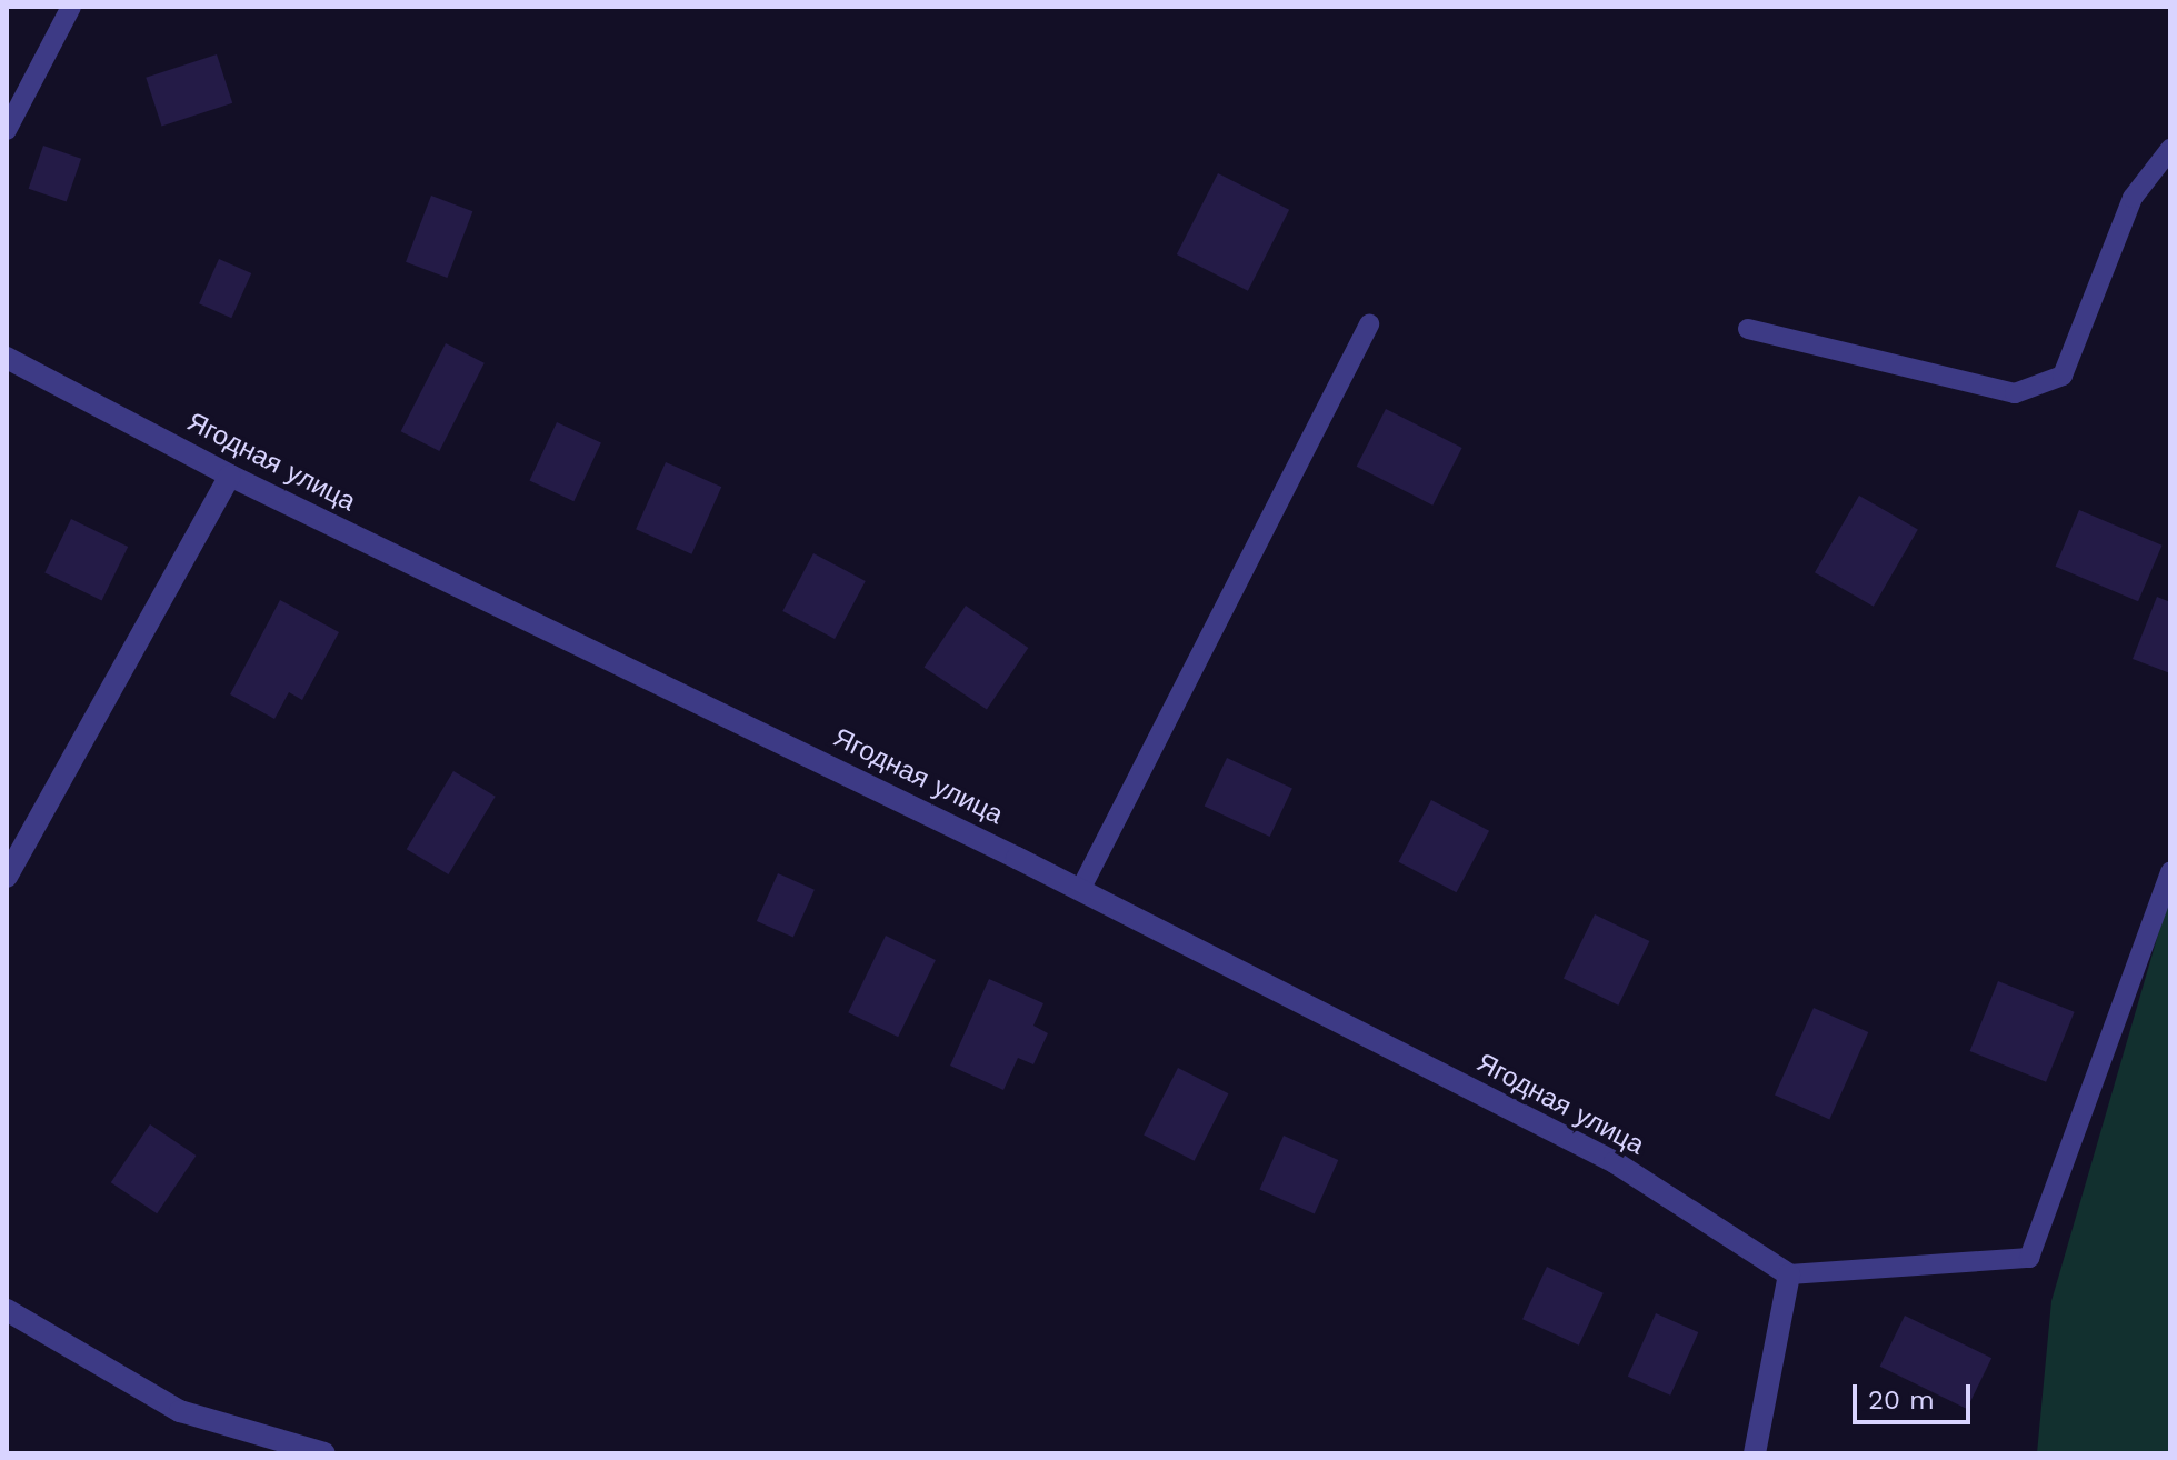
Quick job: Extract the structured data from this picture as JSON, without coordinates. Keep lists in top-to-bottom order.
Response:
{
  "streets": {
    "street": ["Ягодная улица"]
  },
  "scale_bar": "20 m"
}
